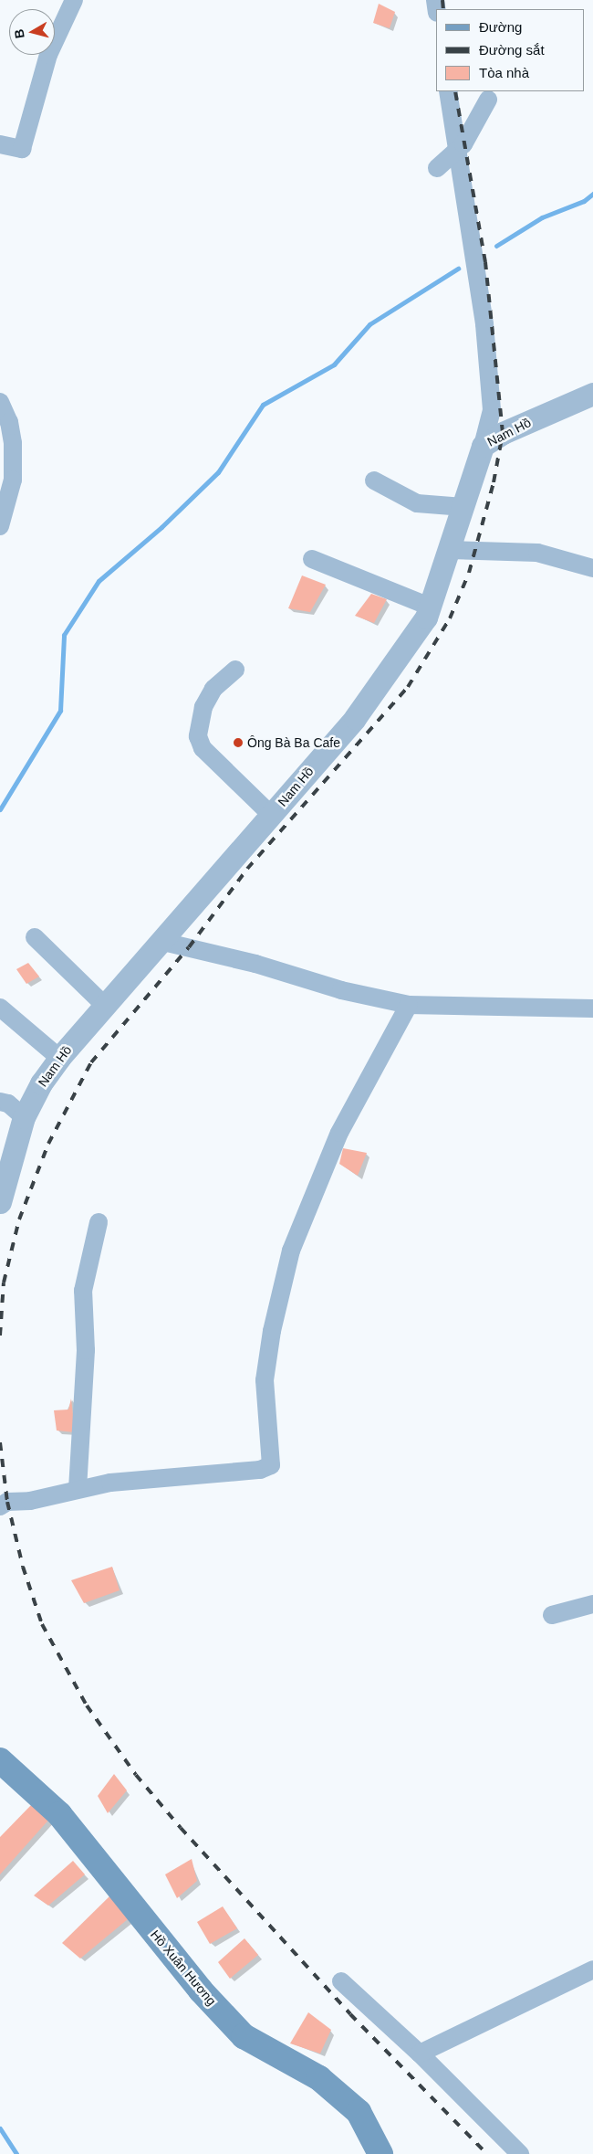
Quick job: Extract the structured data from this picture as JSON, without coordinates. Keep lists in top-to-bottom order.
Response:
{
  "streets": {
    "main road": ["Hồ Xuân Hương"],
    "street": ["Nam Hồ"]
  },
  "places": ["Ông Bà Ba Cafe"],
  "legend": ["Đường", "Đường sắt", "Tòa nhà"],
  "north": "left"
}
